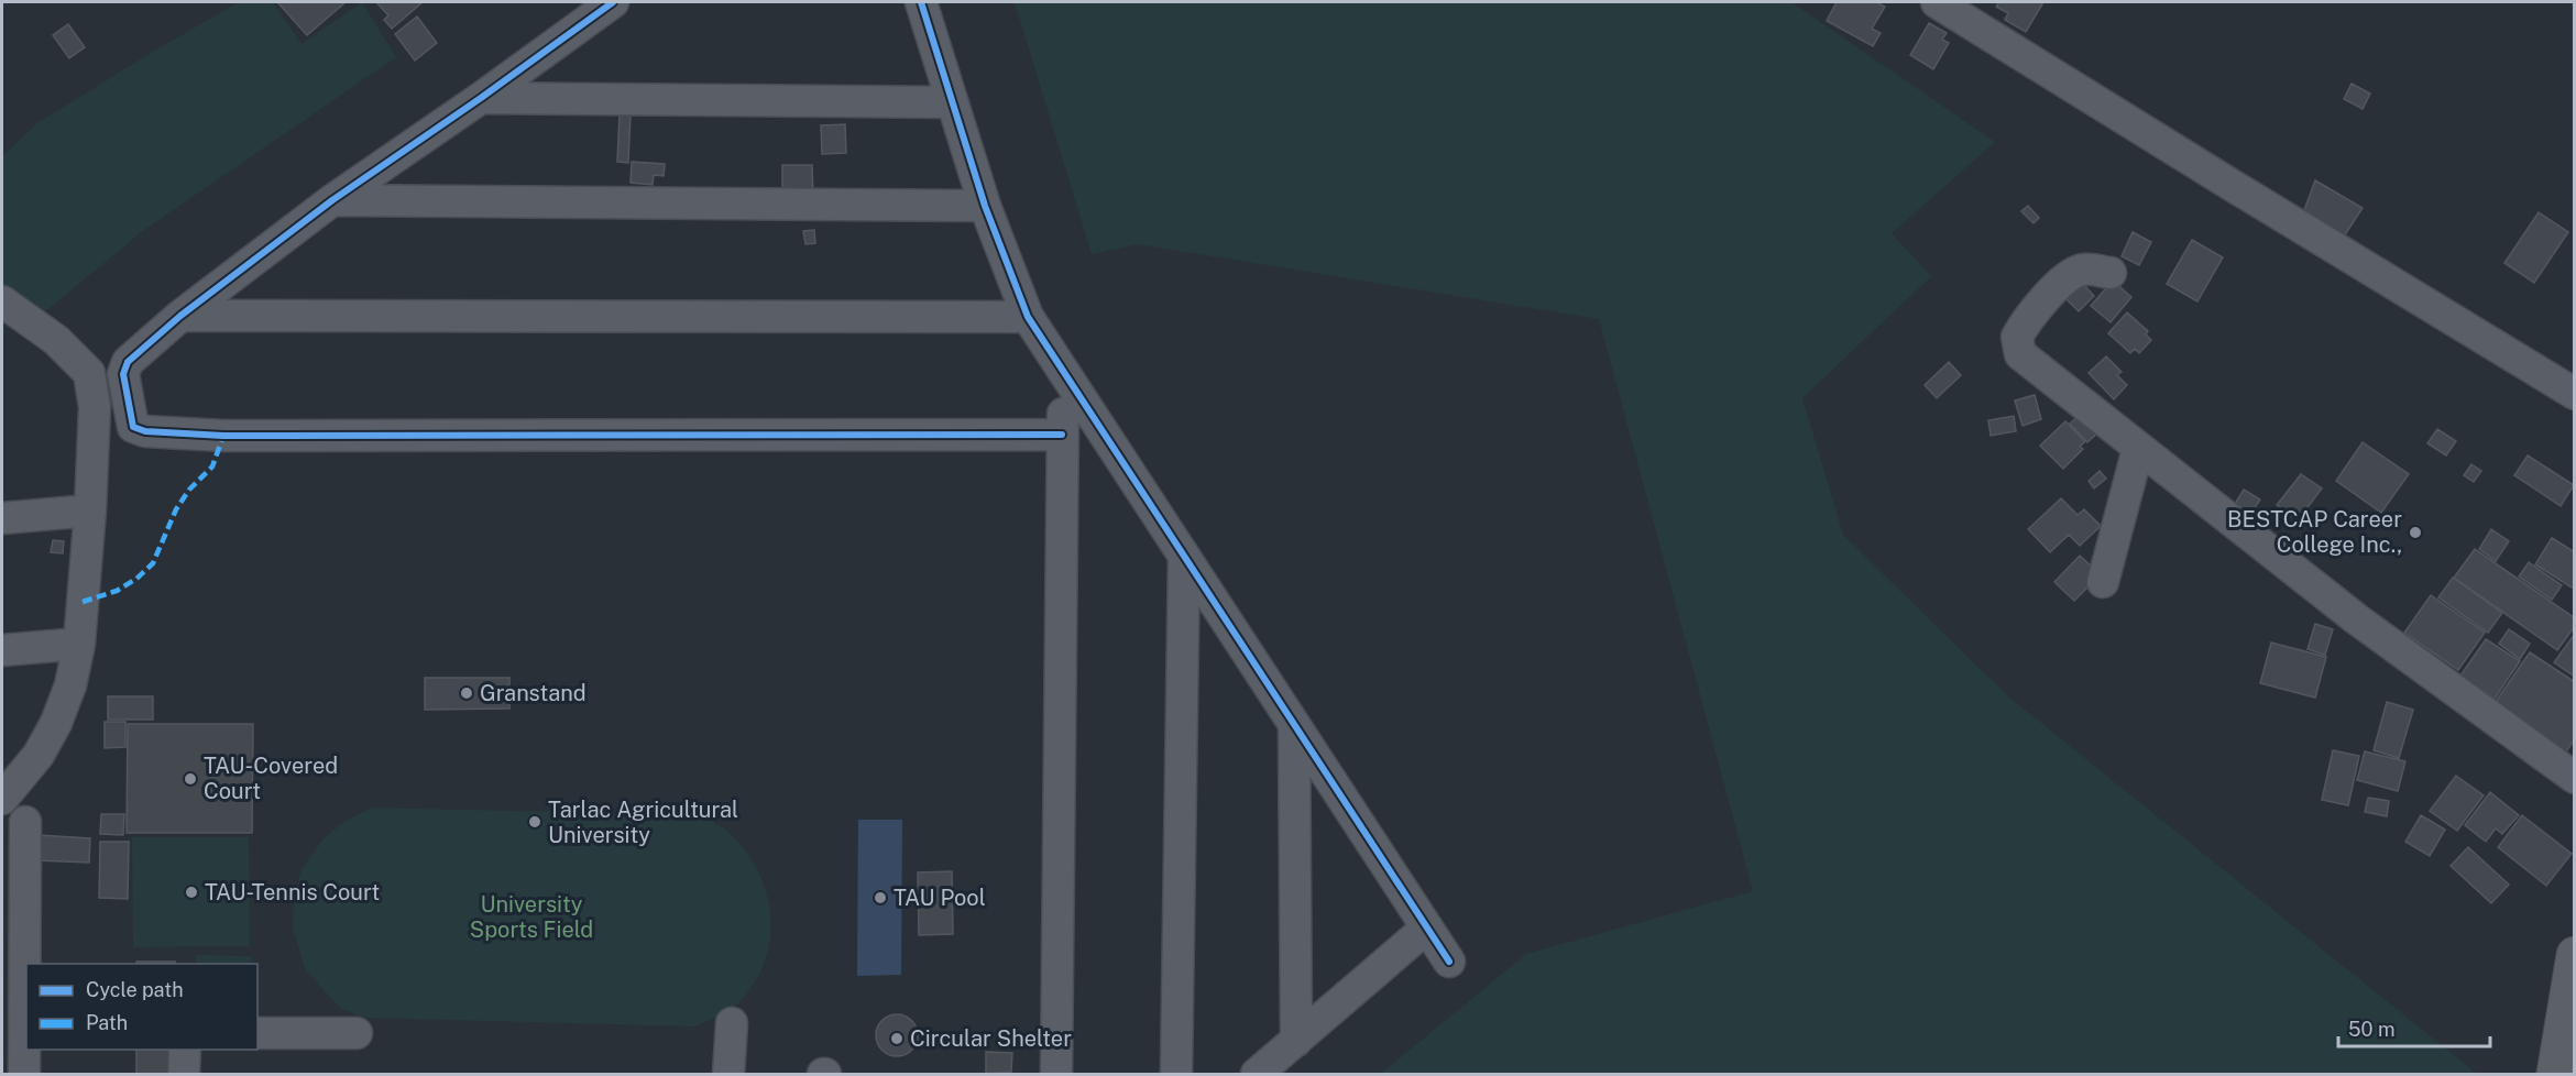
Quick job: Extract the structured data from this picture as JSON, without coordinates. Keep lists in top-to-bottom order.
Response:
{
  "parks": ["University Sports Field"],
  "places": [
    "BESTCAP Career College Inc.,",
    "Granstand",
    "TAU-Covered Court",
    "Tarlac Agricultural University",
    "TAU-Tennis Court",
    "TAU Pool",
    "Circular Shelter"
  ],
  "legend": ["Cycle path", "Path"],
  "scale_bar": "50 m"
}
